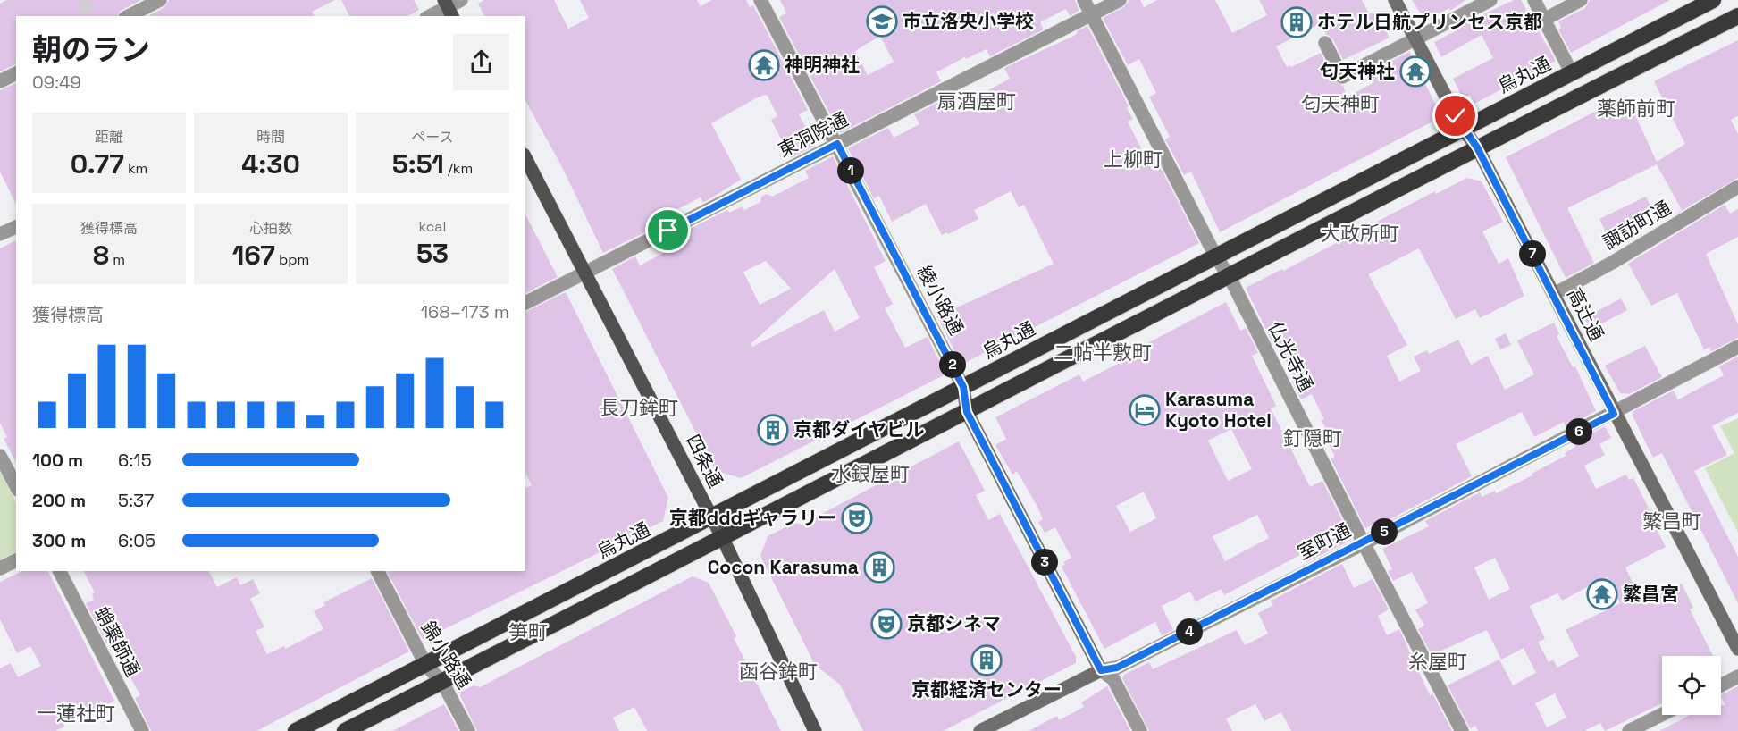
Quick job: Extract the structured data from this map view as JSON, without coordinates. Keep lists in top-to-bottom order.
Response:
{
  "streets": {
    "highway": ["烏丸通"],
    "main road": ["四条通"],
    "street": [
      "東洞院通",
      "諏訪町通",
      "綾小路通",
      "高辻通",
      "仏光寺通",
      "室町通",
      "蛸薬師通",
      "錦小路通"
    ]
  },
  "crossings": [
    ["烏丸通", "綾小路通"],
    ["烏丸通", "高辻通"],
    ["烏丸通", "仏光寺通"],
    ["烏丸通", "四条通"],
    ["烏丸通", "錦小路通"],
    ["東洞院通", "綾小路通"],
    ["東洞院通", "仏光寺通"],
    ["東洞院通", "四条通"],
    ["諏訪町通", "高辻通"],
    ["綾小路通", "室町通"],
    ["高辻通", "室町通"],
    ["仏光寺通", "室町通"]
  ],
  "districts": [
    "扇酒屋町",
    "匂天神町",
    "薬師前町",
    "上柳町",
    "大政所町",
    "二帖半敷町",
    "長刀鉾町",
    "釘隠町",
    "水銀屋町",
    "繁昌町",
    "笋町",
    "糸屋町",
    "函谷鉾町",
    "一蓮社町"
  ],
  "places": {
    "school or university": ["市立洛央小学校"],
    "building": [
      "ホテル日航プリンセス京都",
      "京都ダイヤビル",
      "Cocon Karasuma",
      "京都経済センター"
    ],
    "temple": ["神明神社", "匂天神社", "繁昌宮"],
    "hotel": ["Karasuma Kyoto Hotel"],
    "theatre": ["京都dddギャラリー", "京都シネマ"]
  },
  "page": {
    "heading": ["朝のラン", "09:49"],
    "stats": [
      ["距離", "0.77 km"],
      ["時間", "4:30"],
      ["ペース", "5:51 /km"],
      ["獲得標高", "8 m"],
      ["心拍数", "167 bpm"],
      ["kcal", "53"]
    ],
    "pins": [
      "1",
      "7",
      "2",
      "6",
      "5",
      "3",
      "4"
    ],
    "chart": ["獲得標高", "168–173 m"],
    "list": [
      {
        "name": "100 m",
        "note": "6:15"
      },
      {
        "name": "200 m",
        "note": "5:37"
      },
      {
        "name": "300 m",
        "note": "6:05"
      }
    ]
  }
}
